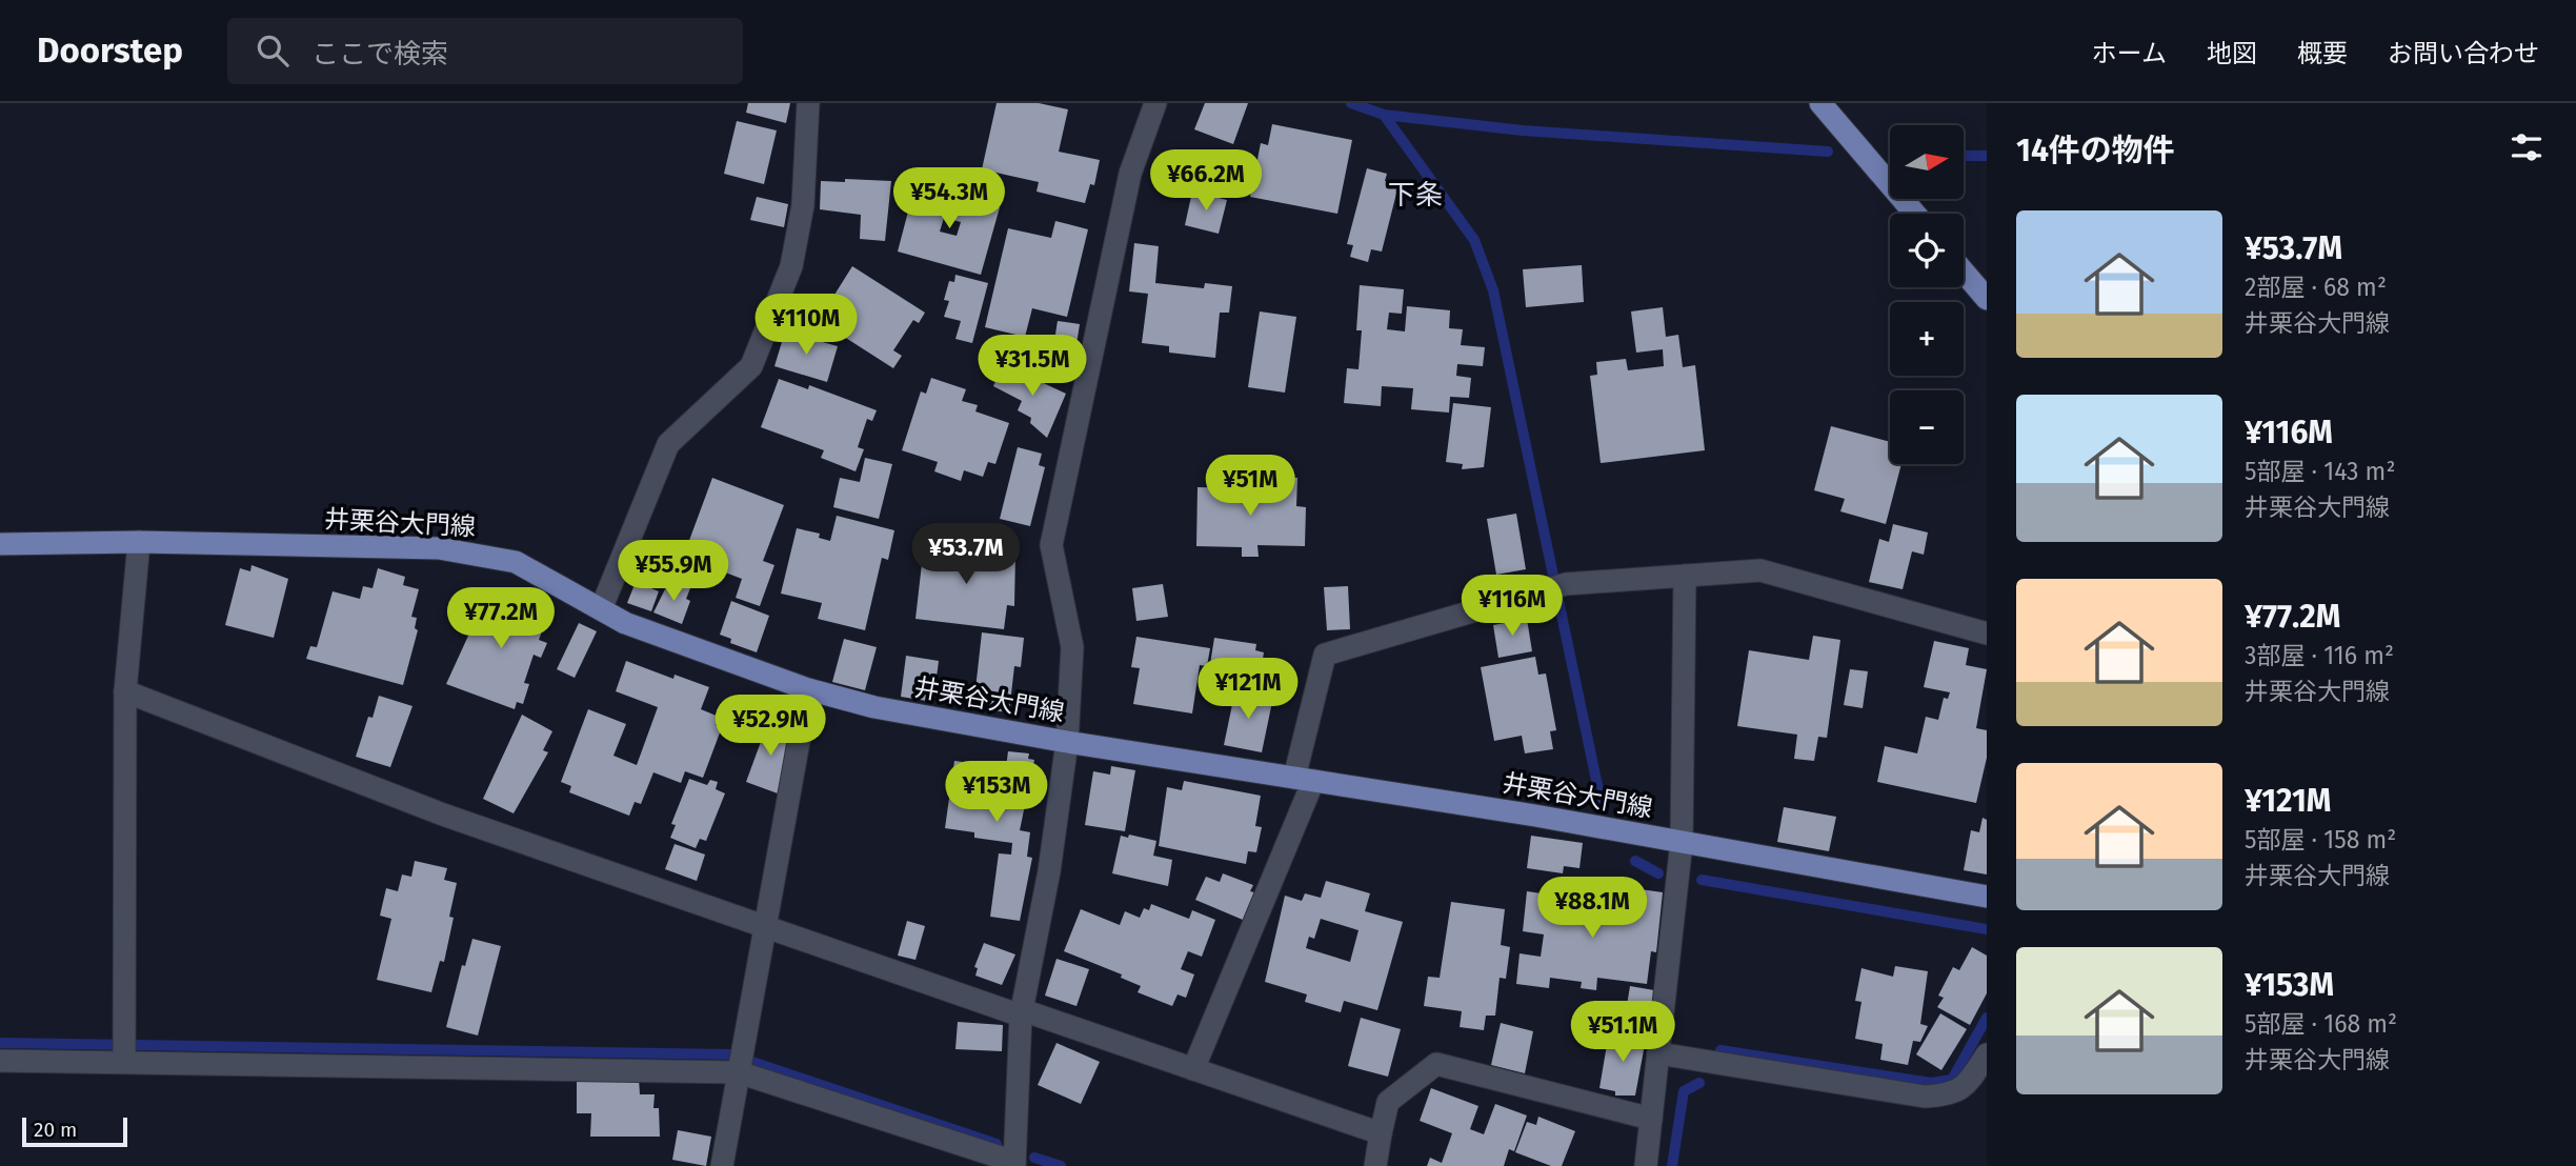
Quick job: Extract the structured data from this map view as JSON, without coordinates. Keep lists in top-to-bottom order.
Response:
{
  "streets": {
    "main road": ["井栗谷大門線"]
  },
  "districts": ["下条"],
  "scale_bar": "20 m",
  "north": "right",
  "page": {
    "header": "Doorstep",
    "search": "ここで検索",
    "nav": [
      "ホーム",
      "地図",
      "概要",
      "お問い合わせ"
    ],
    "heading": "14件の物件",
    "map_buttons": ["+", "−"],
    "price": [
      "¥66.2M",
      "¥54.3M",
      "¥110M",
      "¥31.5M",
      "¥51M",
      "¥53.7M",
      "¥55.9M",
      "¥116M",
      "¥77.2M",
      "¥121M",
      "¥52.9M",
      "¥153M",
      "¥88.1M",
      "¥51.1M"
    ],
    "list": [
      {
        "name": "¥53.7M",
        "note": "2部屋 · 68 m² · 井栗谷大門線"
      },
      {
        "name": "¥116M",
        "note": "5部屋 · 143 m² · 井栗谷大門線"
      },
      {
        "name": "¥77.2M",
        "note": "3部屋 · 116 m² · 井栗谷大門線"
      },
      {
        "name": "¥121M",
        "note": "5部屋 · 158 m² · 井栗谷大門線"
      },
      {
        "name": "¥153M",
        "note": "5部屋 · 168 m² · 井栗谷大門線"
      }
    ],
    "scale": "20 m"
  }
}
